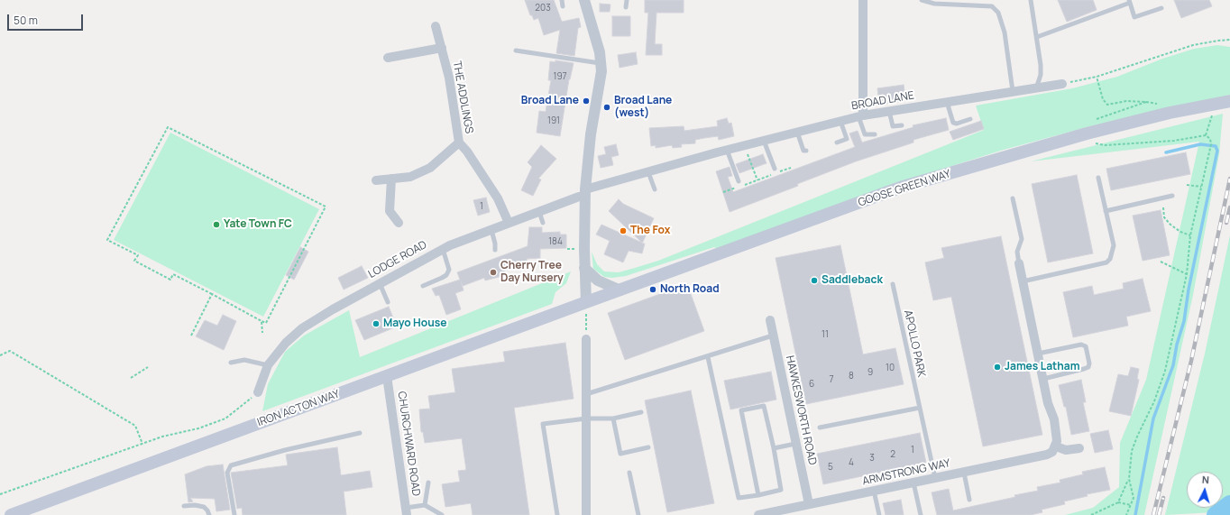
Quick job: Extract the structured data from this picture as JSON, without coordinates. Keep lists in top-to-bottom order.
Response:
{
  "streets": {
    "main road": ["GOOSE GREEN WAY", "IRON ACTON WAY"],
    "street": [
      "THE ADDLINGS",
      "BROAD LANE",
      "LODGE ROAD",
      "HAWKESWORTH ROAD",
      "CHURCHWARD ROAD",
      "ARMSTRONG WAY"
    ],
    "lane": ["APOLLO PARK"]
  },
  "crossings": [
    ["THE ADDLINGS", "LODGE ROAD"],
    ["BROAD LANE", "LODGE ROAD"],
    ["GOOSE GREEN WAY", "IRON ACTON WAY"],
    ["APOLLO PARK", "ARMSTRONG WAY"],
    ["IRON ACTON WAY", "CHURCHWARD ROAD"],
    ["HAWKESWORTH ROAD", "ARMSTRONG WAY"]
  ],
  "places": [
    "Broad Lane",
    "Broad Lane (west)",
    "Yate Town FC",
    "The Fox",
    "Cherry Tree Day Nursery",
    "Saddleback",
    "North Road",
    "Mayo House",
    "James Latham"
  ],
  "house_numbers": [
    "203",
    "197",
    "191",
    "1",
    "184",
    "11",
    "10",
    "9",
    "8",
    "7",
    "6",
    "1",
    "2",
    "3",
    "4",
    "5"
  ],
  "scale_bar": "50 m",
  "north": "top"
}
